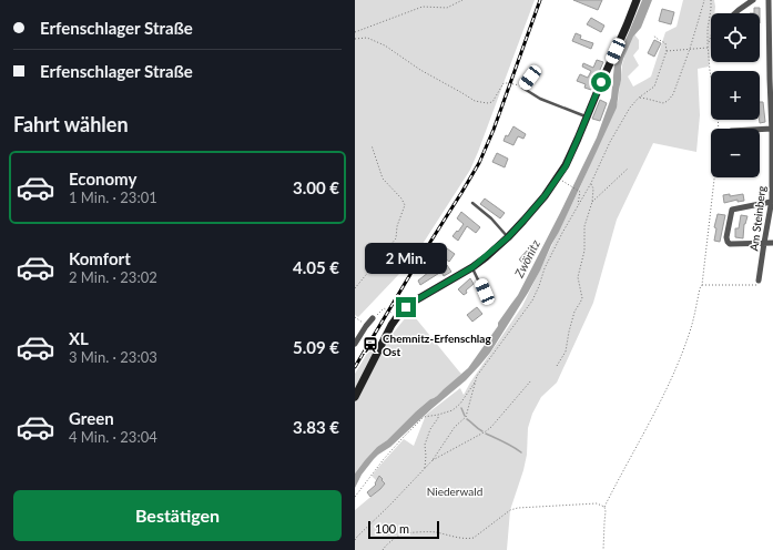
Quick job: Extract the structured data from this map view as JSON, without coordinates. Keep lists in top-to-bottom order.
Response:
{
  "streets": {
    "street": ["Am Steinberg"]
  },
  "water": ["Zwönitz"],
  "parks": ["Niederwald"],
  "places": {
    "station": ["Chemnitz-Erfenschlag Ost"]
  },
  "scale_bar": "100 m",
  "page": {
    "banner": ["Erfenschlager Straße", "Erfenschlager Straße"],
    "map_buttons": ["+", "−"],
    "heading": "Fahrt wählen",
    "list": [
      {
        "name": "Economy",
        "note": "1 Min. · 23:01",
        "value": "3.00 €"
      },
      {
        "name": "Komfort",
        "note": "2 Min. · 23:02",
        "value": "4.05 €"
      },
      {
        "name": "XL",
        "note": "3 Min. · 23:03",
        "value": "5.09 €"
      },
      {
        "name": "Green",
        "note": "4 Min. · 23:04",
        "value": "3.83 €"
      }
    ],
    "bubble": "2 Min.",
    "buttons": "Bestätigen",
    "scale": "100 m"
  }
}
